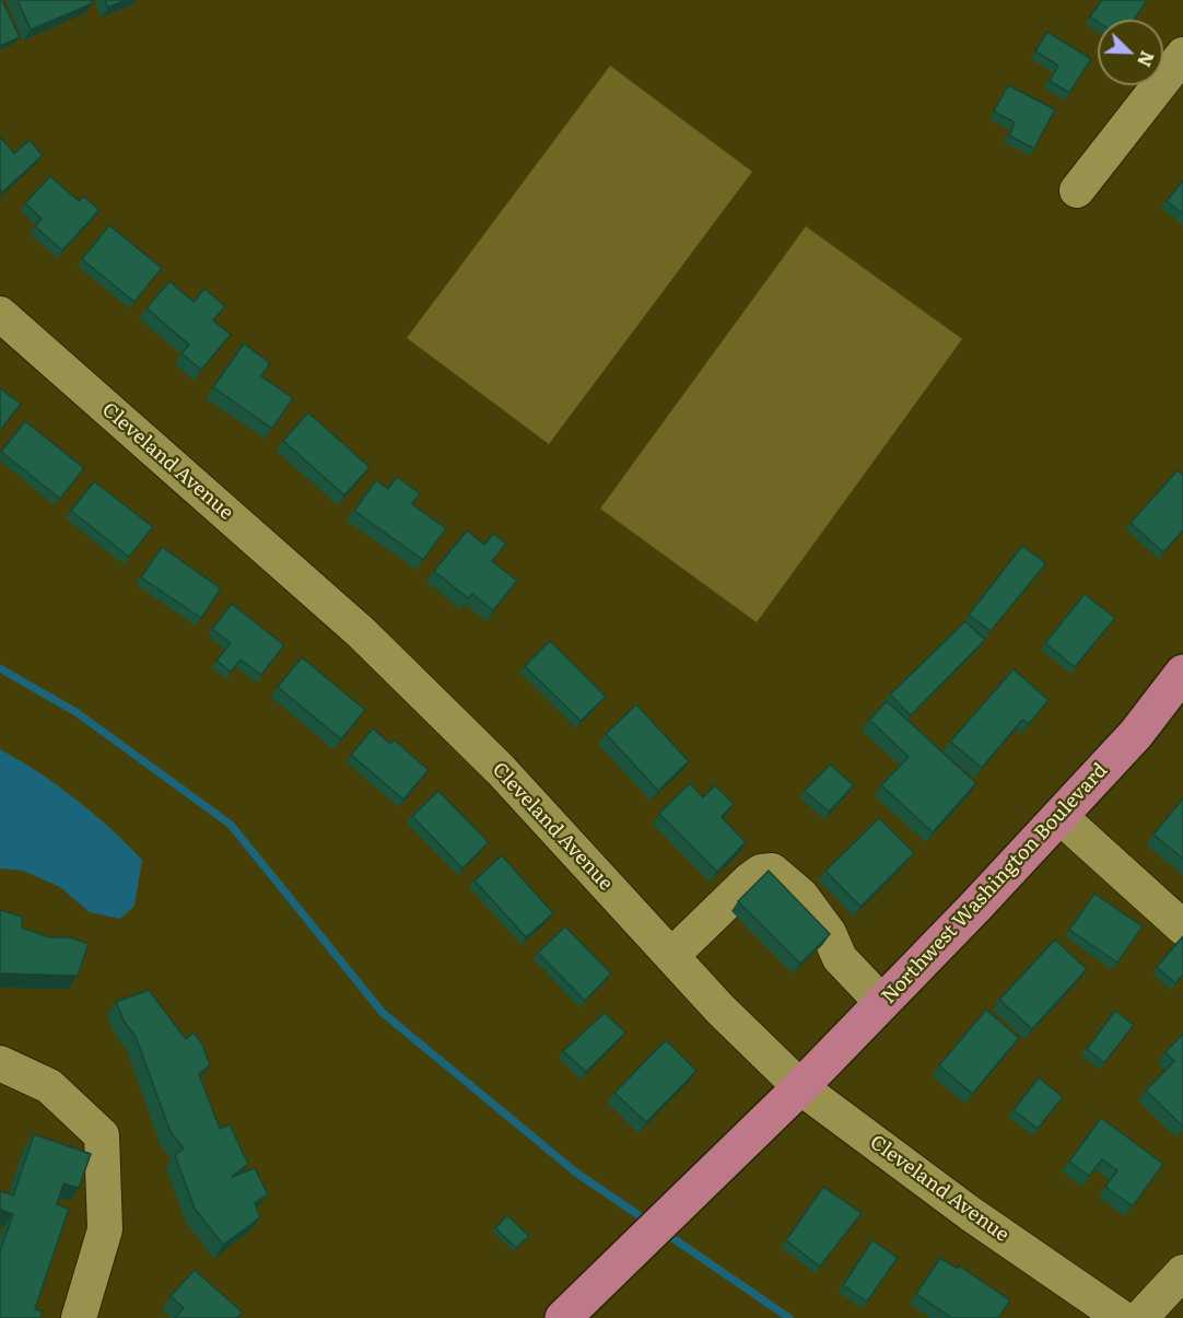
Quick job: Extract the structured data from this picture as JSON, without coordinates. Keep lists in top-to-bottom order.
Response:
{
  "streets": {
    "main road": ["Northwest Washington Boulevard"],
    "street": ["Cleveland Avenue"]
  },
  "crossings": [
    ["Cleveland Avenue", "Northwest Washington Boulevard"]
  ],
  "north": "bottom right"
}
